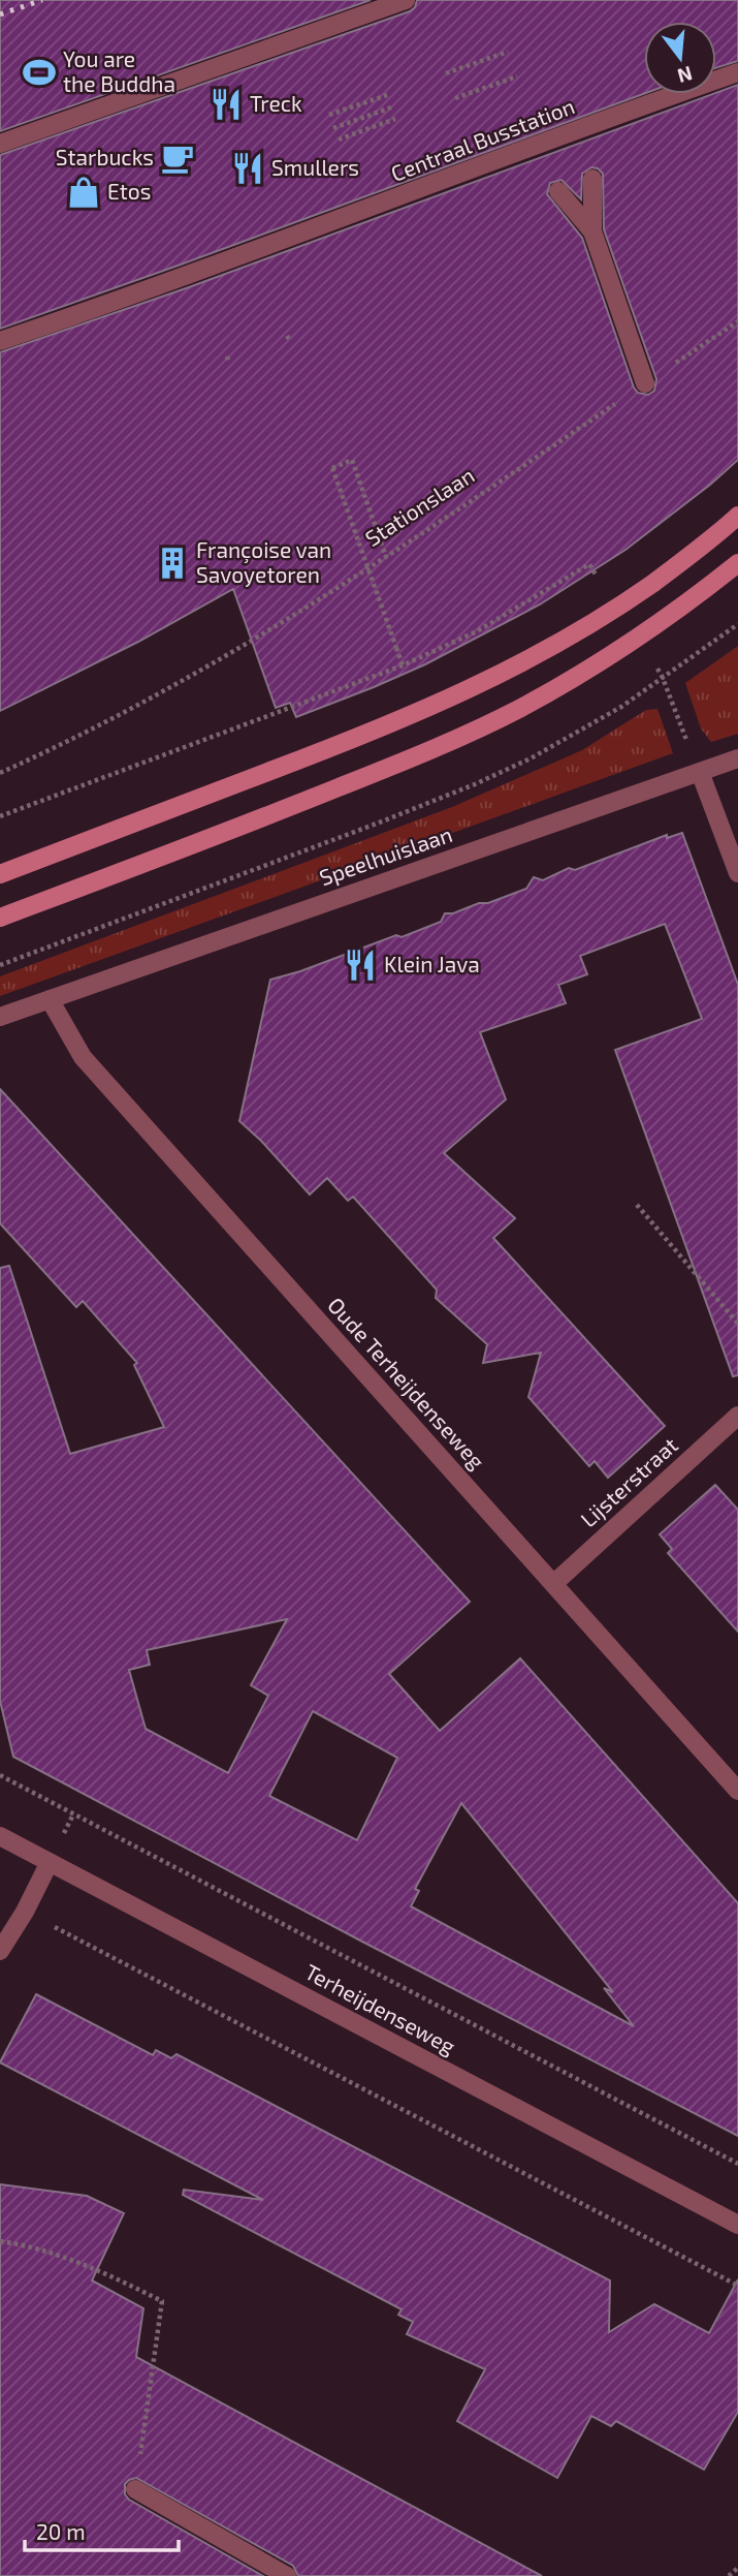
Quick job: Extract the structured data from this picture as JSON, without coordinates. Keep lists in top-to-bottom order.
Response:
{
  "streets": {
    "street": [
      "Centraal Busstation",
      "Speelhuislaan",
      "Oude Terheijdenseweg",
      "Lijsterstraat",
      "Terheijdenseweg"
    ],
    "path": ["Stationslaan"]
  },
  "crossings": [
    ["Speelhuislaan", "Oude Terheijdenseweg"],
    ["Oude Terheijdenseweg", "Lijsterstraat"]
  ],
  "places": {
    "sports": ["You are the Buddha"],
    "restaurant": ["Treck", "Smullers", "Klein Java"],
    "cafe": ["Starbucks"],
    "shop": ["Etos"],
    "building": ["Françoise van Savoyetoren"]
  },
  "scale_bar": "20 m",
  "north": "bottom"
}
